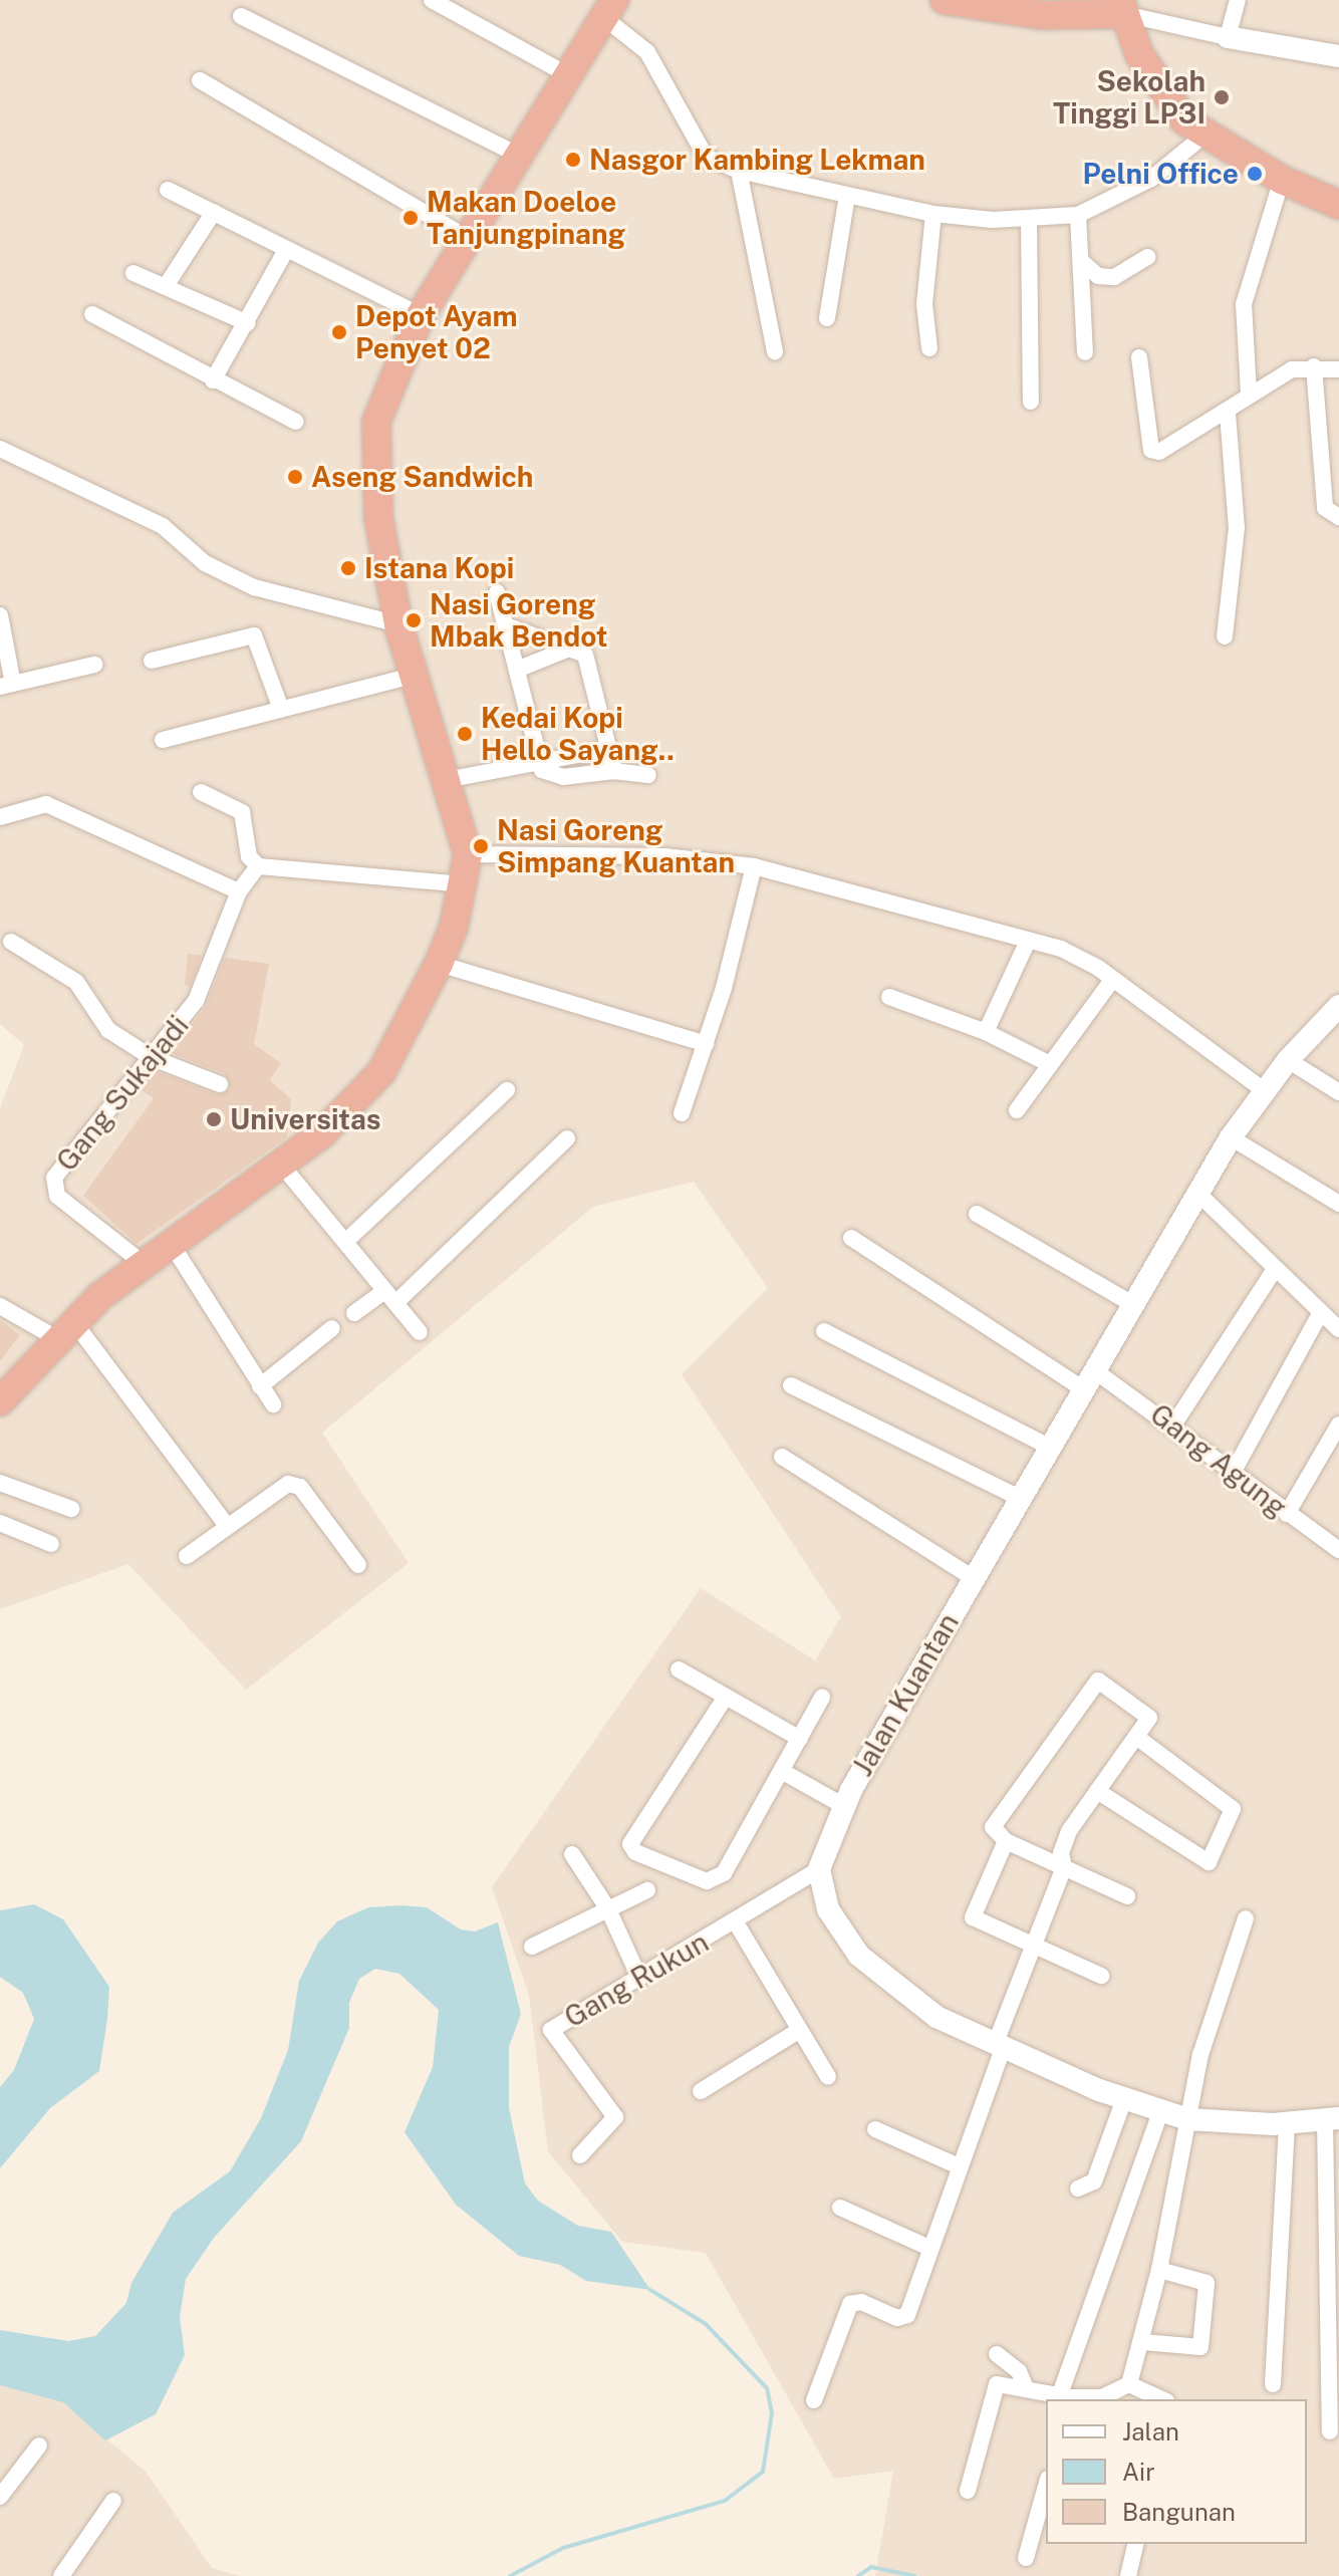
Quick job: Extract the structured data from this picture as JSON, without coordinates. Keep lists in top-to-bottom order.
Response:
{
  "streets": {
    "street": [
      "Gang Sukajadi",
      "Gang Agung",
      "Jalan Kuantan",
      "Gang Rukun"
    ]
  },
  "crossings": [
    ["Gang Agung", "Jalan Kuantan"],
    ["Jalan Kuantan", "Gang Rukun"]
  ],
  "places": [
    "Sekolah Tinggi LP3I",
    "Nasgor Kambing Lekman",
    "Pelni Office",
    "Makan Doeloe Tanjungpinang",
    "Depot Ayam Penyet 02",
    "Aseng Sandwich",
    "Istana Kopi",
    "Nasi Goreng Mbak Bendot",
    "Kedai Kopi Hello Sayang..",
    "Nasi Goreng Simpang Kuantan",
    "Universitas"
  ],
  "legend": ["Jalan", "Air", "Bangunan"]
}
